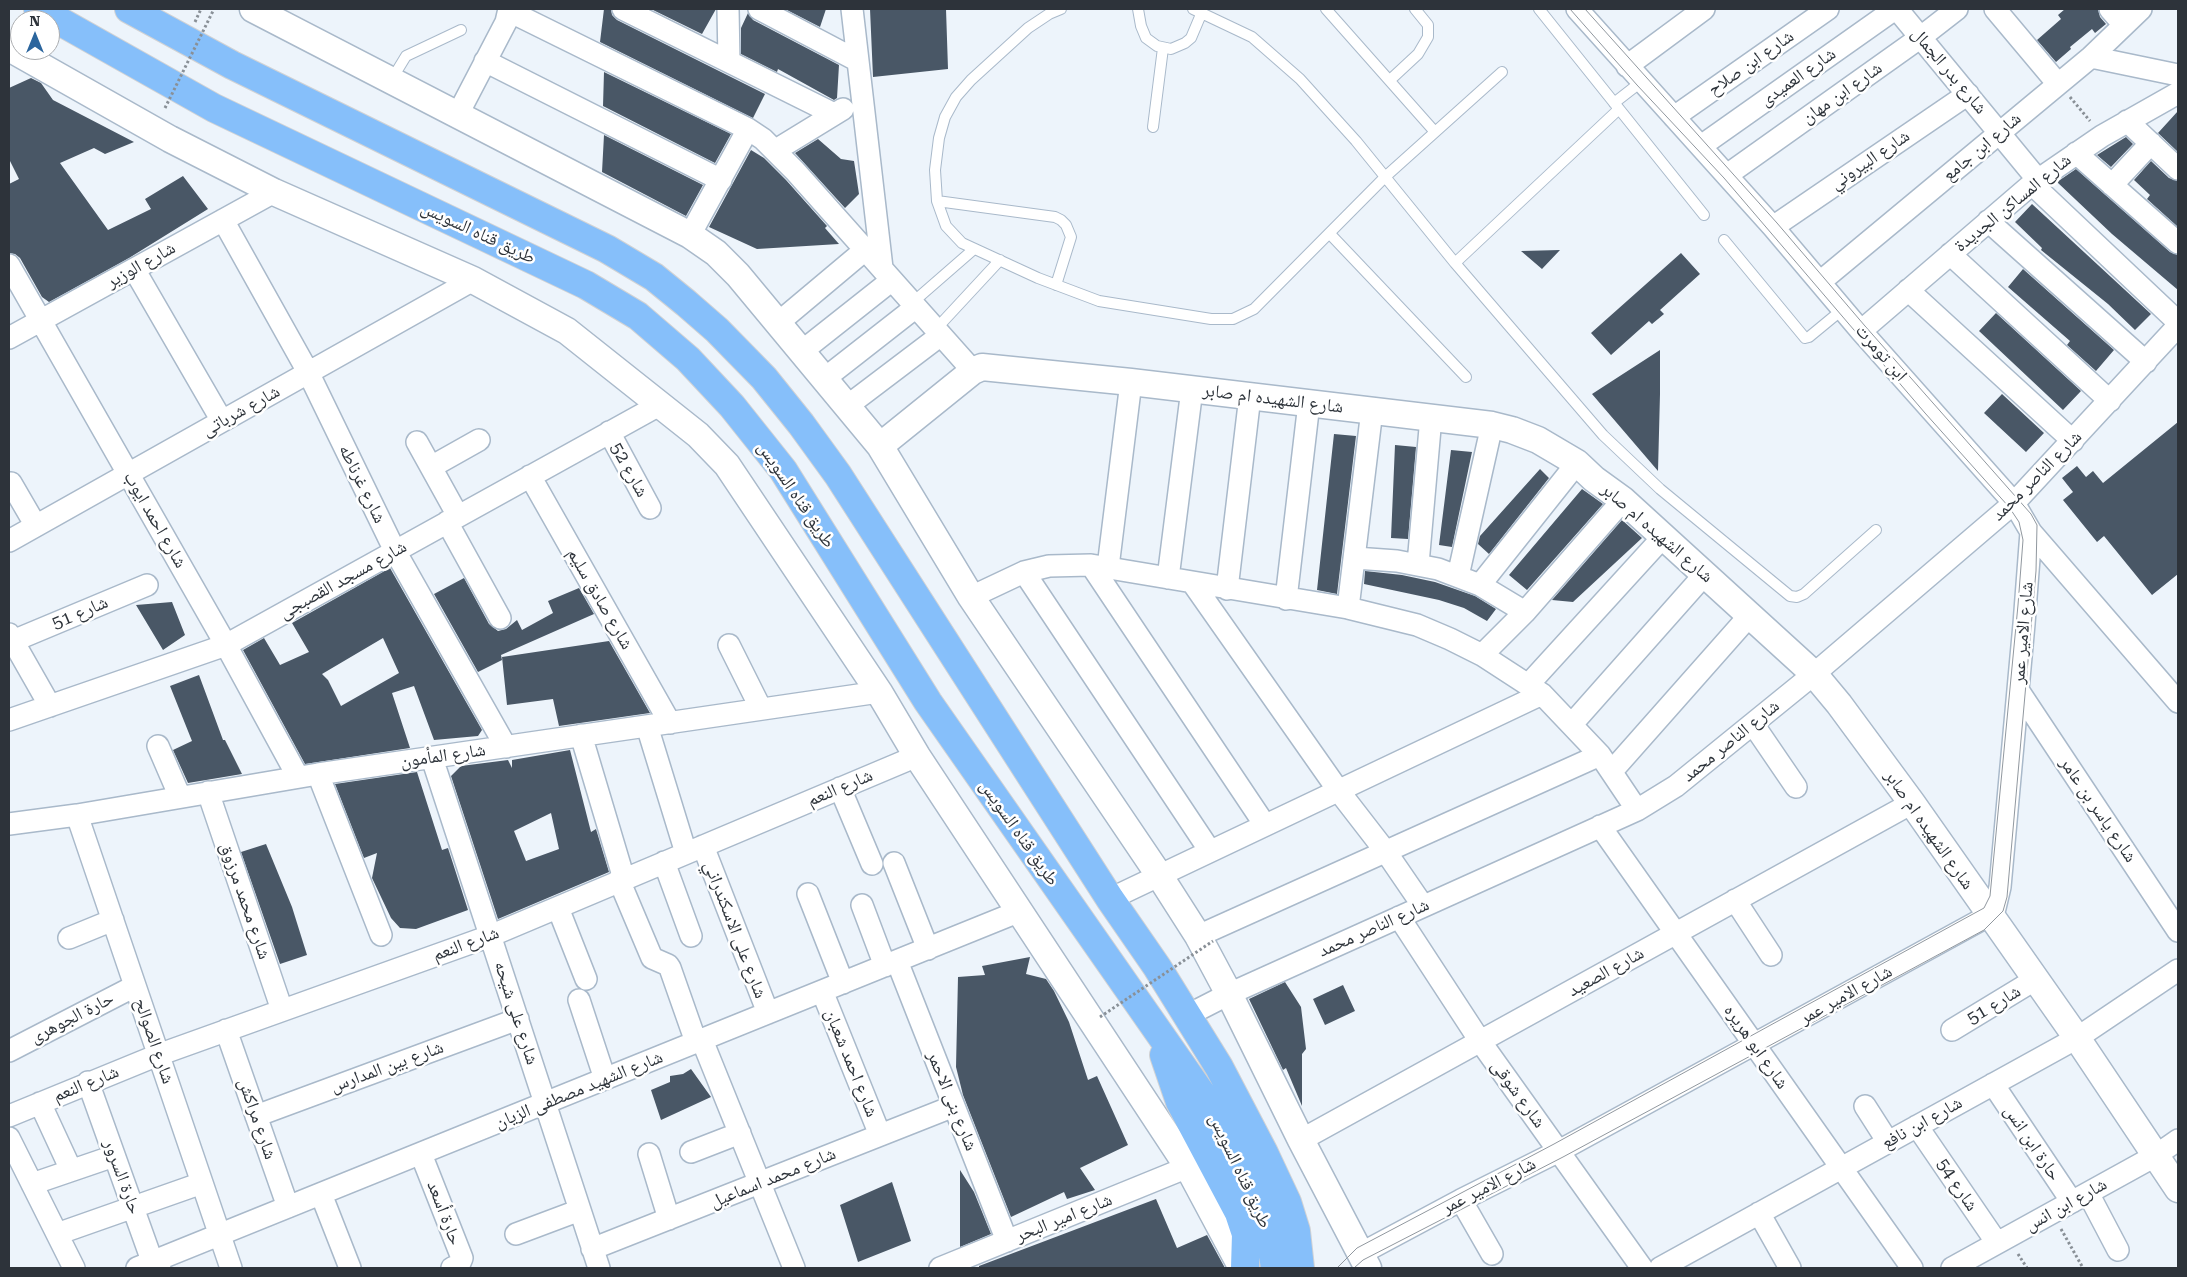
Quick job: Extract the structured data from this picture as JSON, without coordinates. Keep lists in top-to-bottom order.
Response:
{
  "streets": {
    "highway": ["طريق قناه السويس"],
    "street": [
      "شارع ابن صلاح",
      "شارع بدر الجمال",
      "شارع العميدى",
      "شارع ابن مهان",
      "شارع ابن جامع",
      "شارع البيروني",
      "شارع المساكن الجديدة",
      "شارع الوزير",
      "ابن تومرت",
      "شارع الشهيده ام صابر",
      "شارع شرباتى",
      "شارع 52",
      "شارع الناصر محمد",
      "شارع غرناطه",
      "شارع احمد ايوب",
      "شارع مسجد القصبجى",
      "شارع صادق سليم",
      "شارع 51",
      "شارع الامير عمر",
      "شارع المأمون",
      "شارع النعم",
      "شارع ياسر بن عامر",
      "شارع محمد مرزوق",
      "شارع على الاسكندراني",
      "شارع الصعيد",
      "شارع على شيحه",
      "حارة الجوهرى",
      "شارع الصوالح",
      "شارع ابو هريره",
      "شارع احمد شعبان",
      "شارع بين المدارس",
      "شارع الشهيد مصطفى الزيان",
      "شارع شوقى",
      "شارع بنى الاحمر",
      "شارع مراكش",
      "شارع ابن نافع",
      "حارة ابن انس",
      "حارة السرور",
      "شارع محمد اسماعيل",
      "شارع 54",
      "شارع ابن انس",
      "حارة أسعد",
      "شارع امير البحر"
    ]
  },
  "crossings": [
    ["شارع ابن صلاح", "ابن تومرت"],
    ["شارع بدر الجمال", "شارع العميدى"],
    ["شارع بدر الجمال", "شارع ابن مهان"],
    ["شارع بدر الجمال", "شارع ابن جامع"],
    ["شارع بدر الجمال", "شارع البيروني"],
    ["شارع بدر الجمال", "شارع المساكن الجديدة"],
    ["شارع بدر الجمال", "شارع الناصر محمد"],
    ["شارع العميدى", "ابن تومرت"],
    ["شارع ابن مهان", "ابن تومرت"],
    ["شارع ابن جامع", "ابن تومرت"],
    ["شارع البيروني", "ابن تومرت"],
    ["شارع المساكن الجديدة", "ابن تومرت"],
    ["طريق قناه السويس", "شارع الناصر محمد"],
    ["شارع الوزير", "شارع غرناطه"],
    ["شارع الوزير", "شارع احمد ايوب"],
    ["ابن تومرت", "شارع الناصر محمد"],
    ["ابن تومرت", "شارع الامير عمر"],
    ["شارع الشهيده ام صابر", "شارع الناصر محمد"],
    ["شارع الشهيده ام صابر", "شارع 51"],
    ["شارع الشهيده ام صابر", "شارع الامير عمر"],
    ["شارع الشهيده ام صابر", "شارع الصعيد"],
    ["شارع الشهيده ام صابر", "شارع ابن نافع"],
    ["شارع الشهيده ام صابر", "شارع ابن انس"],
    ["شارع شرباتى", "شارع غرناطه"],
    ["شارع شرباتى", "شارع احمد ايوب"],
    ["شارع 52", "شارع مسجد القصبجى"],
    ["شارع الناصر محمد", "شارع ابو هريره"],
    ["شارع الناصر محمد", "شارع شوقى"],
    ["شارع غرناطه", "شارع مسجد القصبجى"],
    ["شارع غرناطه", "شارع المأمون"],
    ["شارع احمد ايوب", "شارع مسجد القصبجى"],
    ["شارع احمد ايوب", "شارع المأمون"],
    ["شارع مسجد القصبجى", "شارع صادق سليم"],
    ["شارع صادق سليم", "شارع المأمون"],
    ["شارع الامير عمر", "شارع ياسر بن عامر"],
    ["شارع الامير عمر", "شارع ابو هريره"],
    ["شارع الامير عمر", "شارع شوقى"],
    ["شارع المأمون", "شارع محمد مرزوق"],
    ["شارع المأمون", "شارع على الاسكندراني"],
    ["شارع المأمون", "شارع على شيحه"],
    ["شارع المأمون", "شارع الصوالح"],
    ["شارع النعم", "شارع محمد مرزوق"],
    ["شارع النعم", "شارع على الاسكندراني"],
    ["شارع النعم", "شارع على شيحه"],
    ["شارع النعم", "شارع الصوالح"],
    ["شارع النعم", "شارع مراكش"],
    ["شارع النعم", "حارة السرور"],
    ["شارع على الاسكندراني", "شارع الشهيد مصطفى الزيان"],
    ["شارع الصعيد", "شارع ابو هريره"],
    ["شارع الصعيد", "شارع شوقى"],
    ["شارع على شيحه", "شارع بين المدارس"],
    ["شارع على شيحه", "شارع الشهيد مصطفى الزيان"],
    ["شارع على شيحه", "شارع محمد اسماعيل"],
    ["حارة الجوهرى", "شارع الصوالح"],
    ["شارع الصوالح", "شارع الشهيد مصطفى الزيان"],
    ["شارع ابو هريره", "شارع ابن نافع"],
    ["شارع احمد شعبان", "شارع الشهيد مصطفى الزيان"],
    ["شارع احمد شعبان", "شارع محمد اسماعيل"],
    ["شارع بين المدارس", "شارع مراكش"],
    ["شارع الشهيد مصطفى الزيان", "شارع بنى الاحمر"],
    ["شارع الشهيد مصطفى الزيان", "شارع مراكش"],
    ["شارع الشهيد مصطفى الزيان", "حارة السرور"],
    ["شارع الشهيد مصطفى الزيان", "حارة أسعد"],
    ["شارع بنى الاحمر", "شارع محمد اسماعيل"],
    ["شارع بنى الاحمر", "شارع امير البحر"],
    ["شارع ابن نافع", "حارة ابن انس"],
    ["شارع ابن نافع", "شارع 54"],
    ["حارة ابن انس", "شارع ابن انس"],
    ["شارع 54", "شارع ابن انس"]
  ],
  "north": "top"
}
